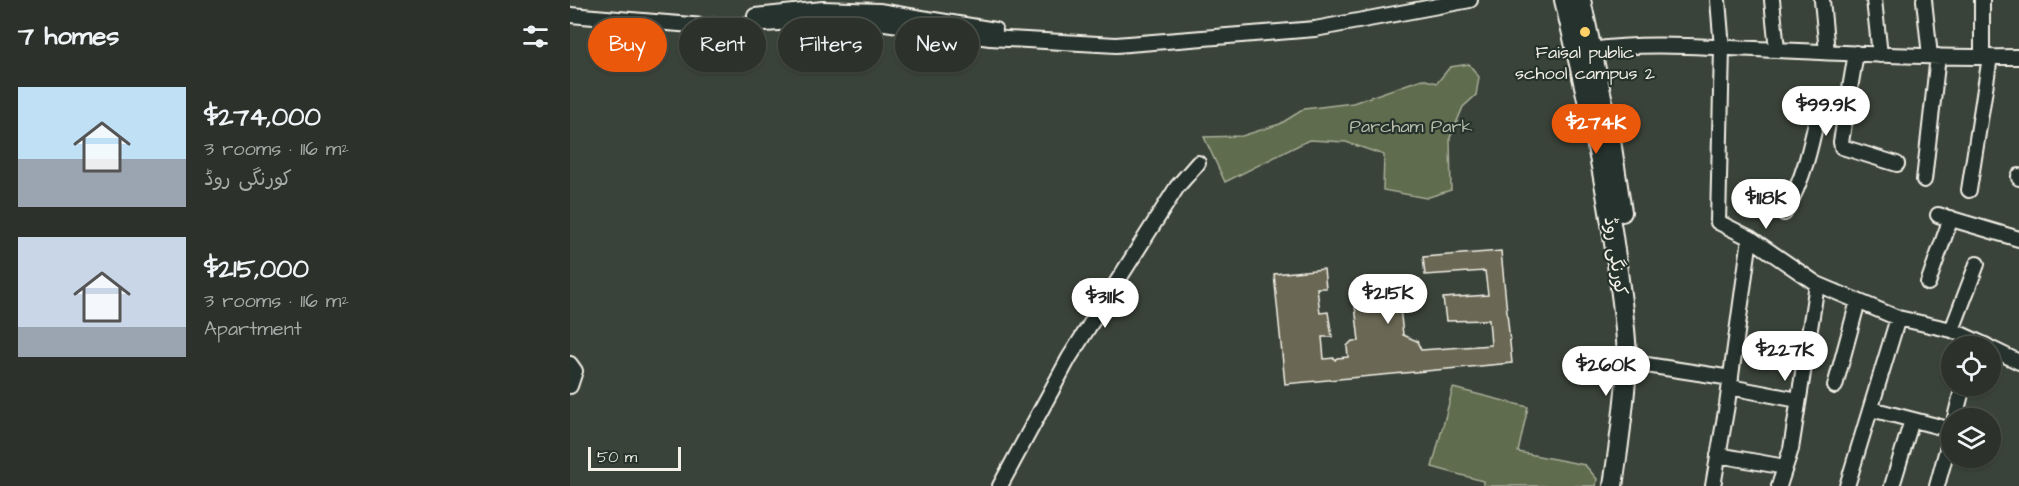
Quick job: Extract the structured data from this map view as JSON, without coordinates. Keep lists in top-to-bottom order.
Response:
{
  "streets": {
    "main road": ["کورنگی روڈ"]
  },
  "parks": ["Parcham Park"],
  "places": ["Faisal public school campus 2"],
  "scale_bar": "50 m",
  "page": {
    "heading": "7 homes",
    "chip": [
      "Buy",
      "Rent",
      "Filters",
      "New"
    ],
    "list": [
      {
        "name": "$274,000",
        "note": "3 rooms · 116 m² · کورنگی روڈ"
      },
      {
        "name": "$215,000",
        "note": "3 rooms · 116 m² · Apartment"
      }
    ],
    "price": [
      "$99.9K",
      "$274K",
      "$118K",
      "$215K",
      "$311K",
      "$227K",
      "$260K"
    ],
    "scale": "50 m"
  }
}
